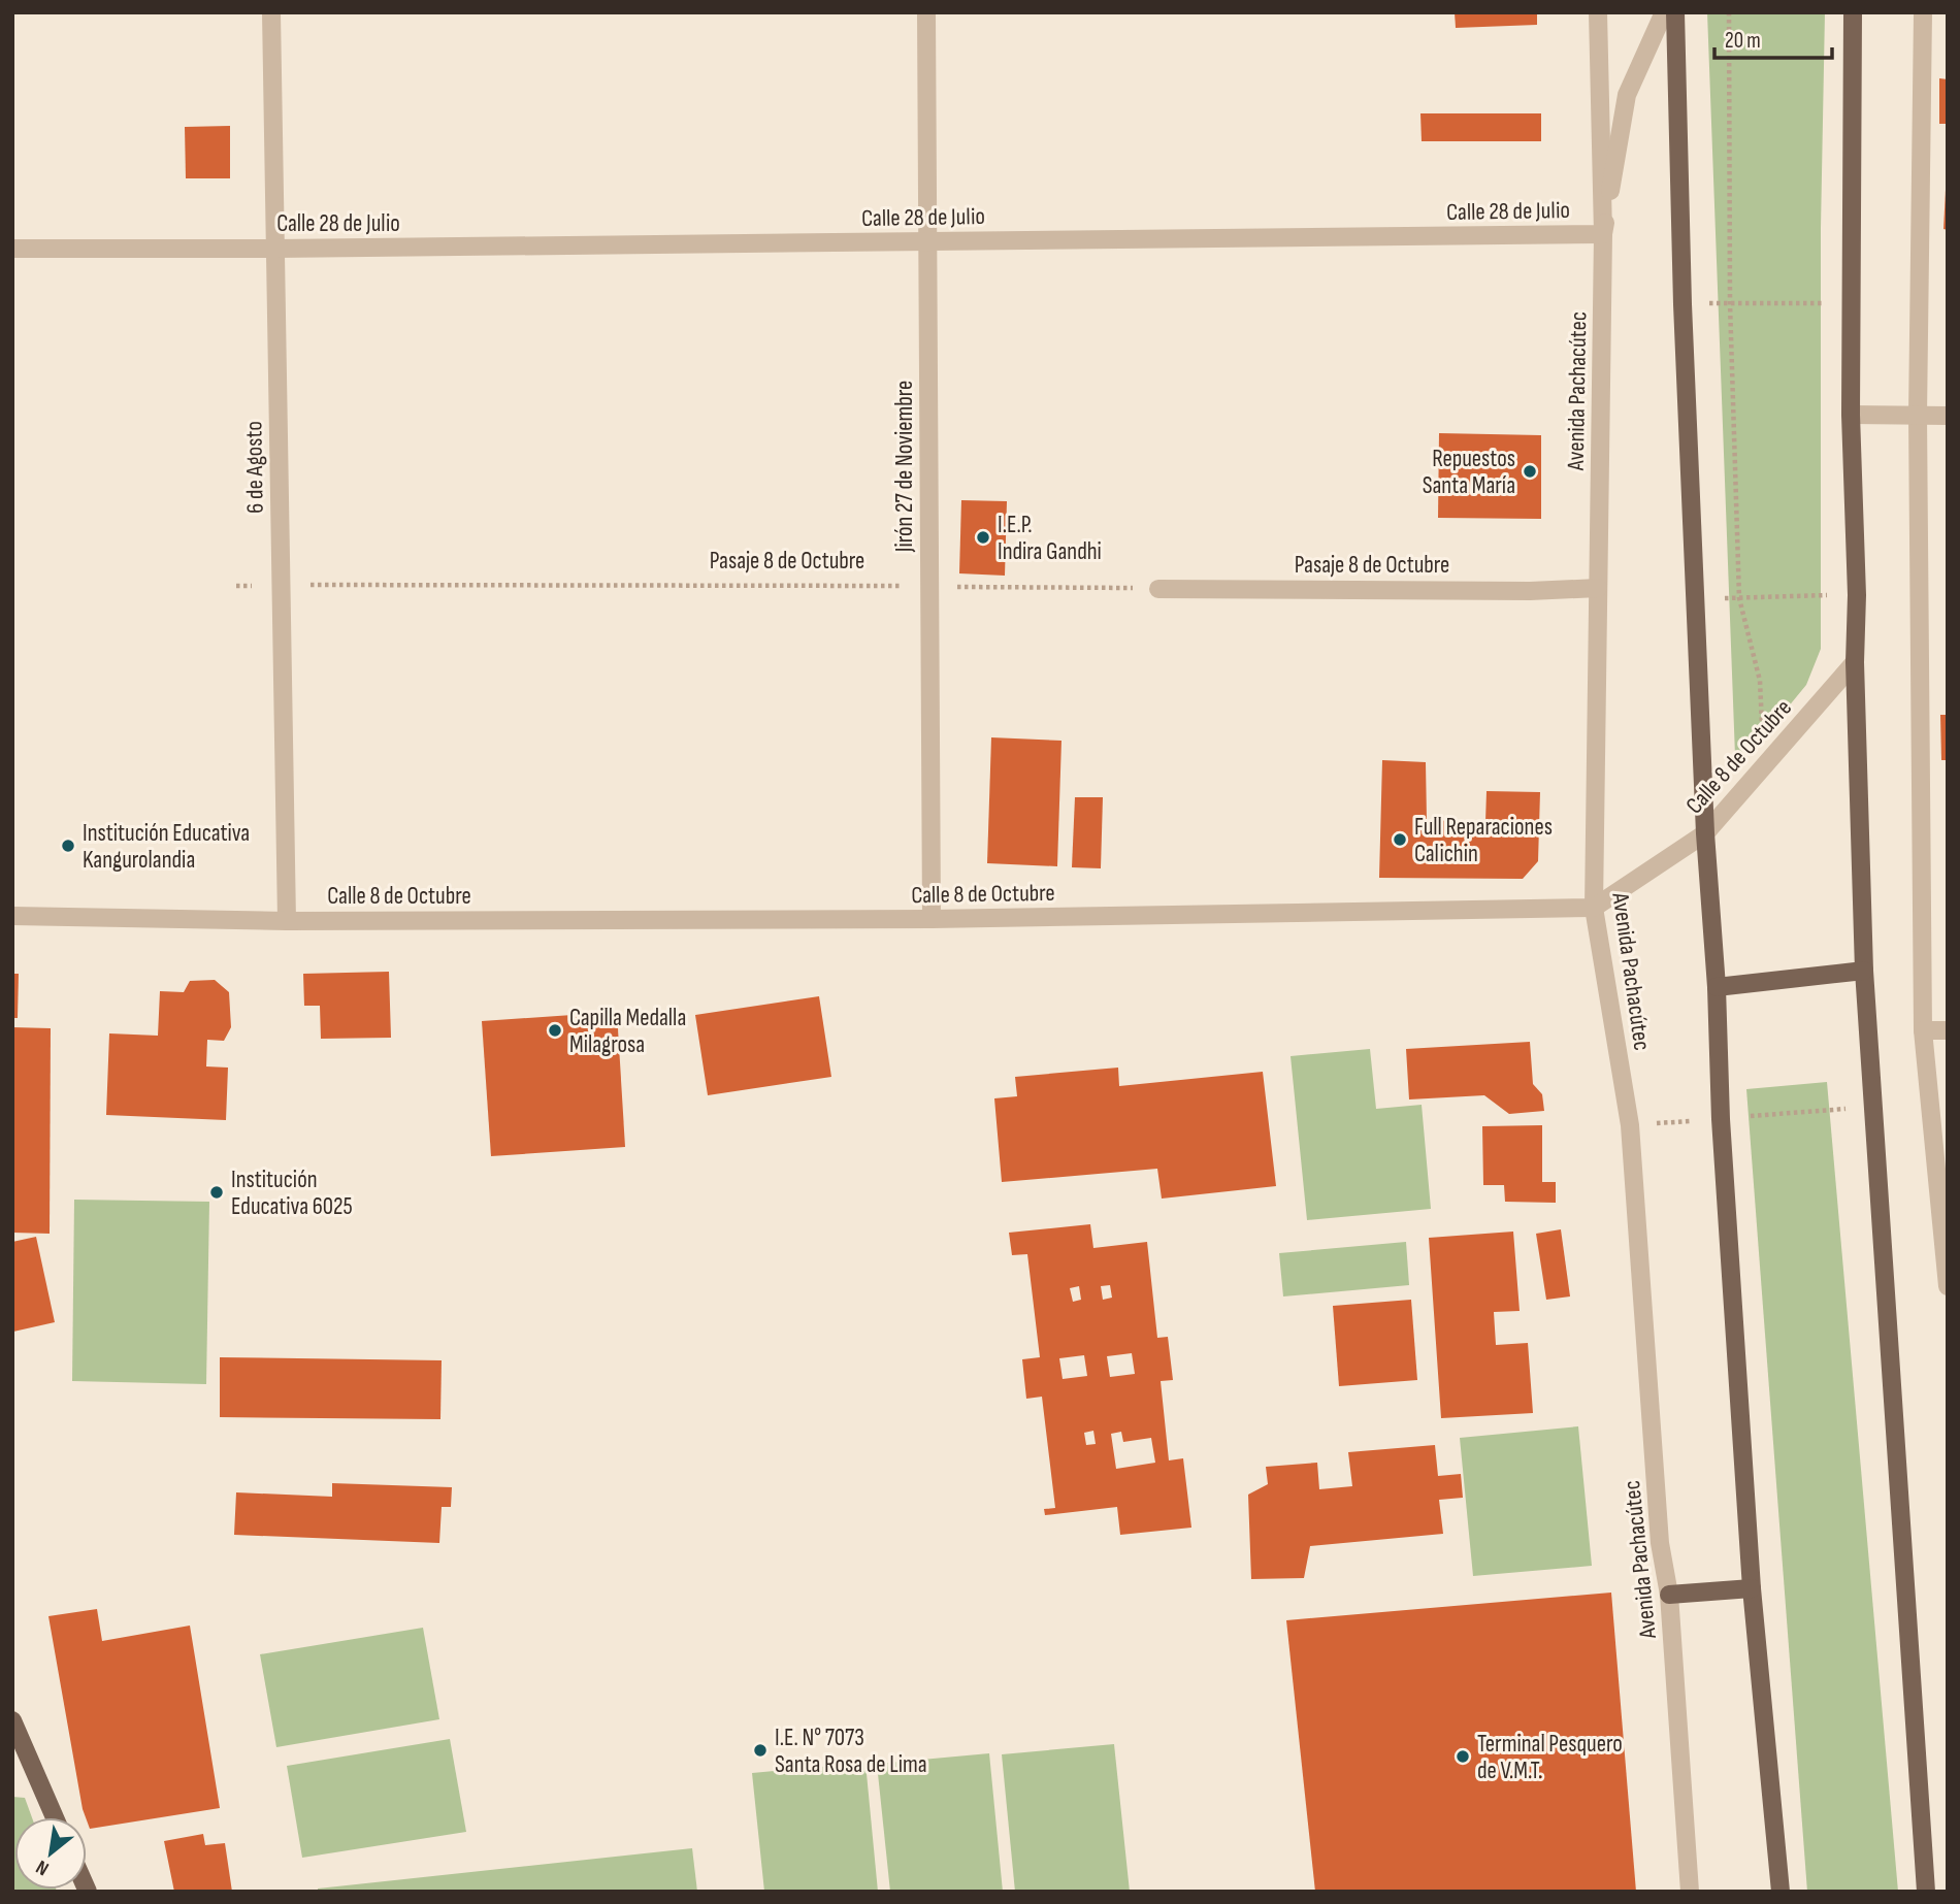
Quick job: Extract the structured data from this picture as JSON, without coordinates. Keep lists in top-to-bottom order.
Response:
{
  "streets": {
    "street": [
      "Calle 28 de Julio",
      "Avenida Pachacútec",
      "Jirón 27 de Noviembre",
      "6 de Agosto",
      "Pasaje 8 de Octubre",
      "Calle 8 de Octubre"
    ]
  },
  "crossings": [
    ["Calle 28 de Julio", "Avenida Pachacútec"],
    ["Calle 28 de Julio", "Jirón 27 de Noviembre"],
    ["Calle 28 de Julio", "6 de Agosto"],
    ["Avenida Pachacútec", "Pasaje 8 de Octubre"],
    ["Avenida Pachacútec", "Calle 8 de Octubre"],
    ["Jirón 27 de Noviembre", "Pasaje 8 de Octubre"],
    ["Jirón 27 de Noviembre", "Calle 8 de Octubre"],
    ["6 de Agosto", "Pasaje 8 de Octubre"],
    ["6 de Agosto", "Calle 8 de Octubre"]
  ],
  "places": [
    "Repuestos Santa María",
    "I.E.P. Indira Gandhi",
    "Full Reparaciones Calichin",
    "Institución Educativa Kangurolandia",
    "Capilla Medalla Milagrosa",
    "Institución Educativa 6025",
    "I.E. N° 7073 Santa Rosa de Lima",
    "Terminal Pesquero de V.M.T."
  ],
  "scale_bar": "20 m",
  "north": "bottom left"
}
